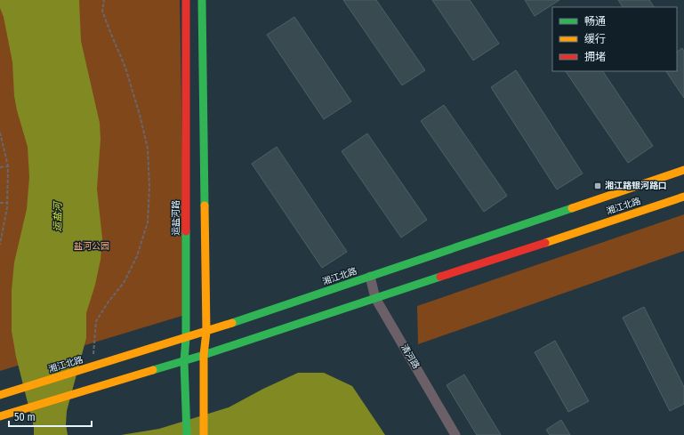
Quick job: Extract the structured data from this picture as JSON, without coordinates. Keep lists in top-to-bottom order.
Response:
{
  "streets": {
    "street": ["湘江北路", "运盐河路", "清河路"]
  },
  "crossings": [
    ["湘江北路", "运盐河路"],
    ["湘江北路", "清河路"]
  ],
  "water": ["运盐河"],
  "parks": ["盐河公园"],
  "places": {
    "transit": ["湘江路银河路口"]
  },
  "legend": ["畅通", "缓行", "拥堵"],
  "scale_bar": "50 m"
}
